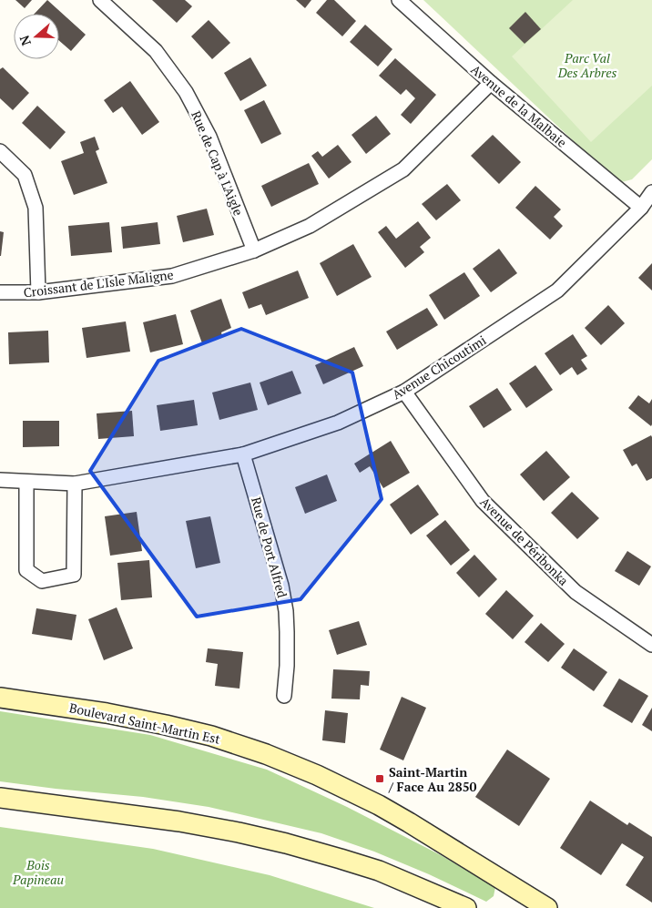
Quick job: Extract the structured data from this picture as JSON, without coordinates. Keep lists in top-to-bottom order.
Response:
{
  "streets": {
    "main road": ["Boulevard Saint-Martin Est"],
    "street": [
      "Avenue de la Malbaie",
      "Rue de Cap à L'Aigle",
      "Croissant de L'Isle Maligne",
      "Avenue Chicoutimi",
      "Avenue de Péribonka",
      "Rue de Port Alfred"
    ]
  },
  "crossings": [
    ["Avenue de la Malbaie", "Croissant de L'Isle Maligne"],
    ["Avenue de la Malbaie", "Avenue Chicoutimi"],
    ["Rue de Cap à L'Aigle", "Croissant de L'Isle Maligne"],
    ["Avenue Chicoutimi", "Avenue de Péribonka"],
    ["Avenue Chicoutimi", "Rue de Port Alfred"]
  ],
  "parks": ["Parc Val Des Arbres", "Bois Papineau"],
  "places": {
    "transit": ["Saint-Martin / Face Au 2850"]
  },
  "north": "left"
}
